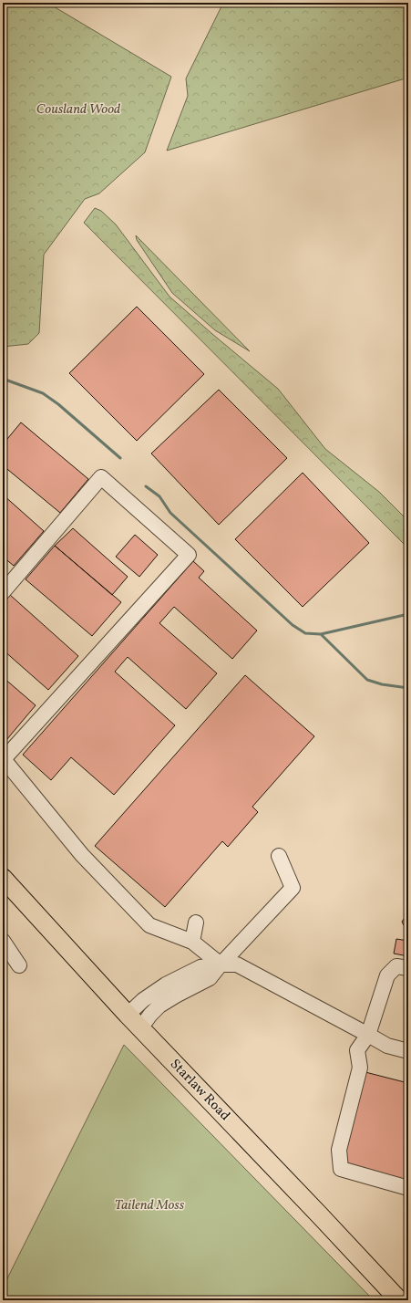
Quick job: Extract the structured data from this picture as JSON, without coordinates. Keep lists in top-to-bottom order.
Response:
{
  "streets": {
    "main road": ["Starlaw Road"]
  },
  "parks": ["Cousland Wood", "Tailend Moss"]
}
